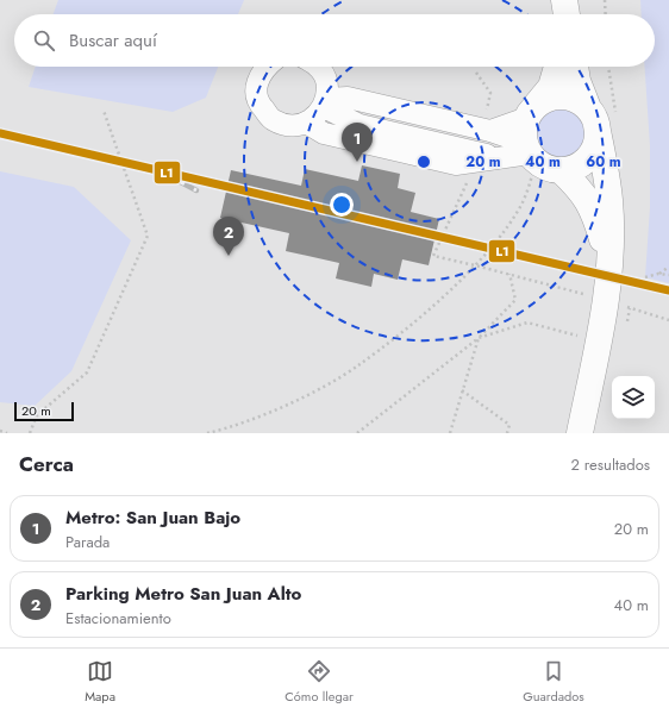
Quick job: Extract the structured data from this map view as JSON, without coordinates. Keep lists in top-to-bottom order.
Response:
{
  "lines": ["transit line L1"],
  "scale_bar": "20 m",
  "page": {
    "search": "Buscar aquí",
    "pins": ["1", "2"],
    "scale": "20 m",
    "heading": ["Cerca", "2 resultados"],
    "list": [
      {
        "mark": "1",
        "name": "Metro: San Juan Bajo",
        "note": "Parada",
        "value": "20 m"
      },
      {
        "mark": "2",
        "name": "Parking Metro San Juan Alto",
        "note": "Estacionamiento",
        "value": "40 m"
      }
    ],
    "nav": ["Mapa", "Cómo llegar", "Guardados"]
  },
  "rings": ["20 m", "40 m", "60 m"]
}
